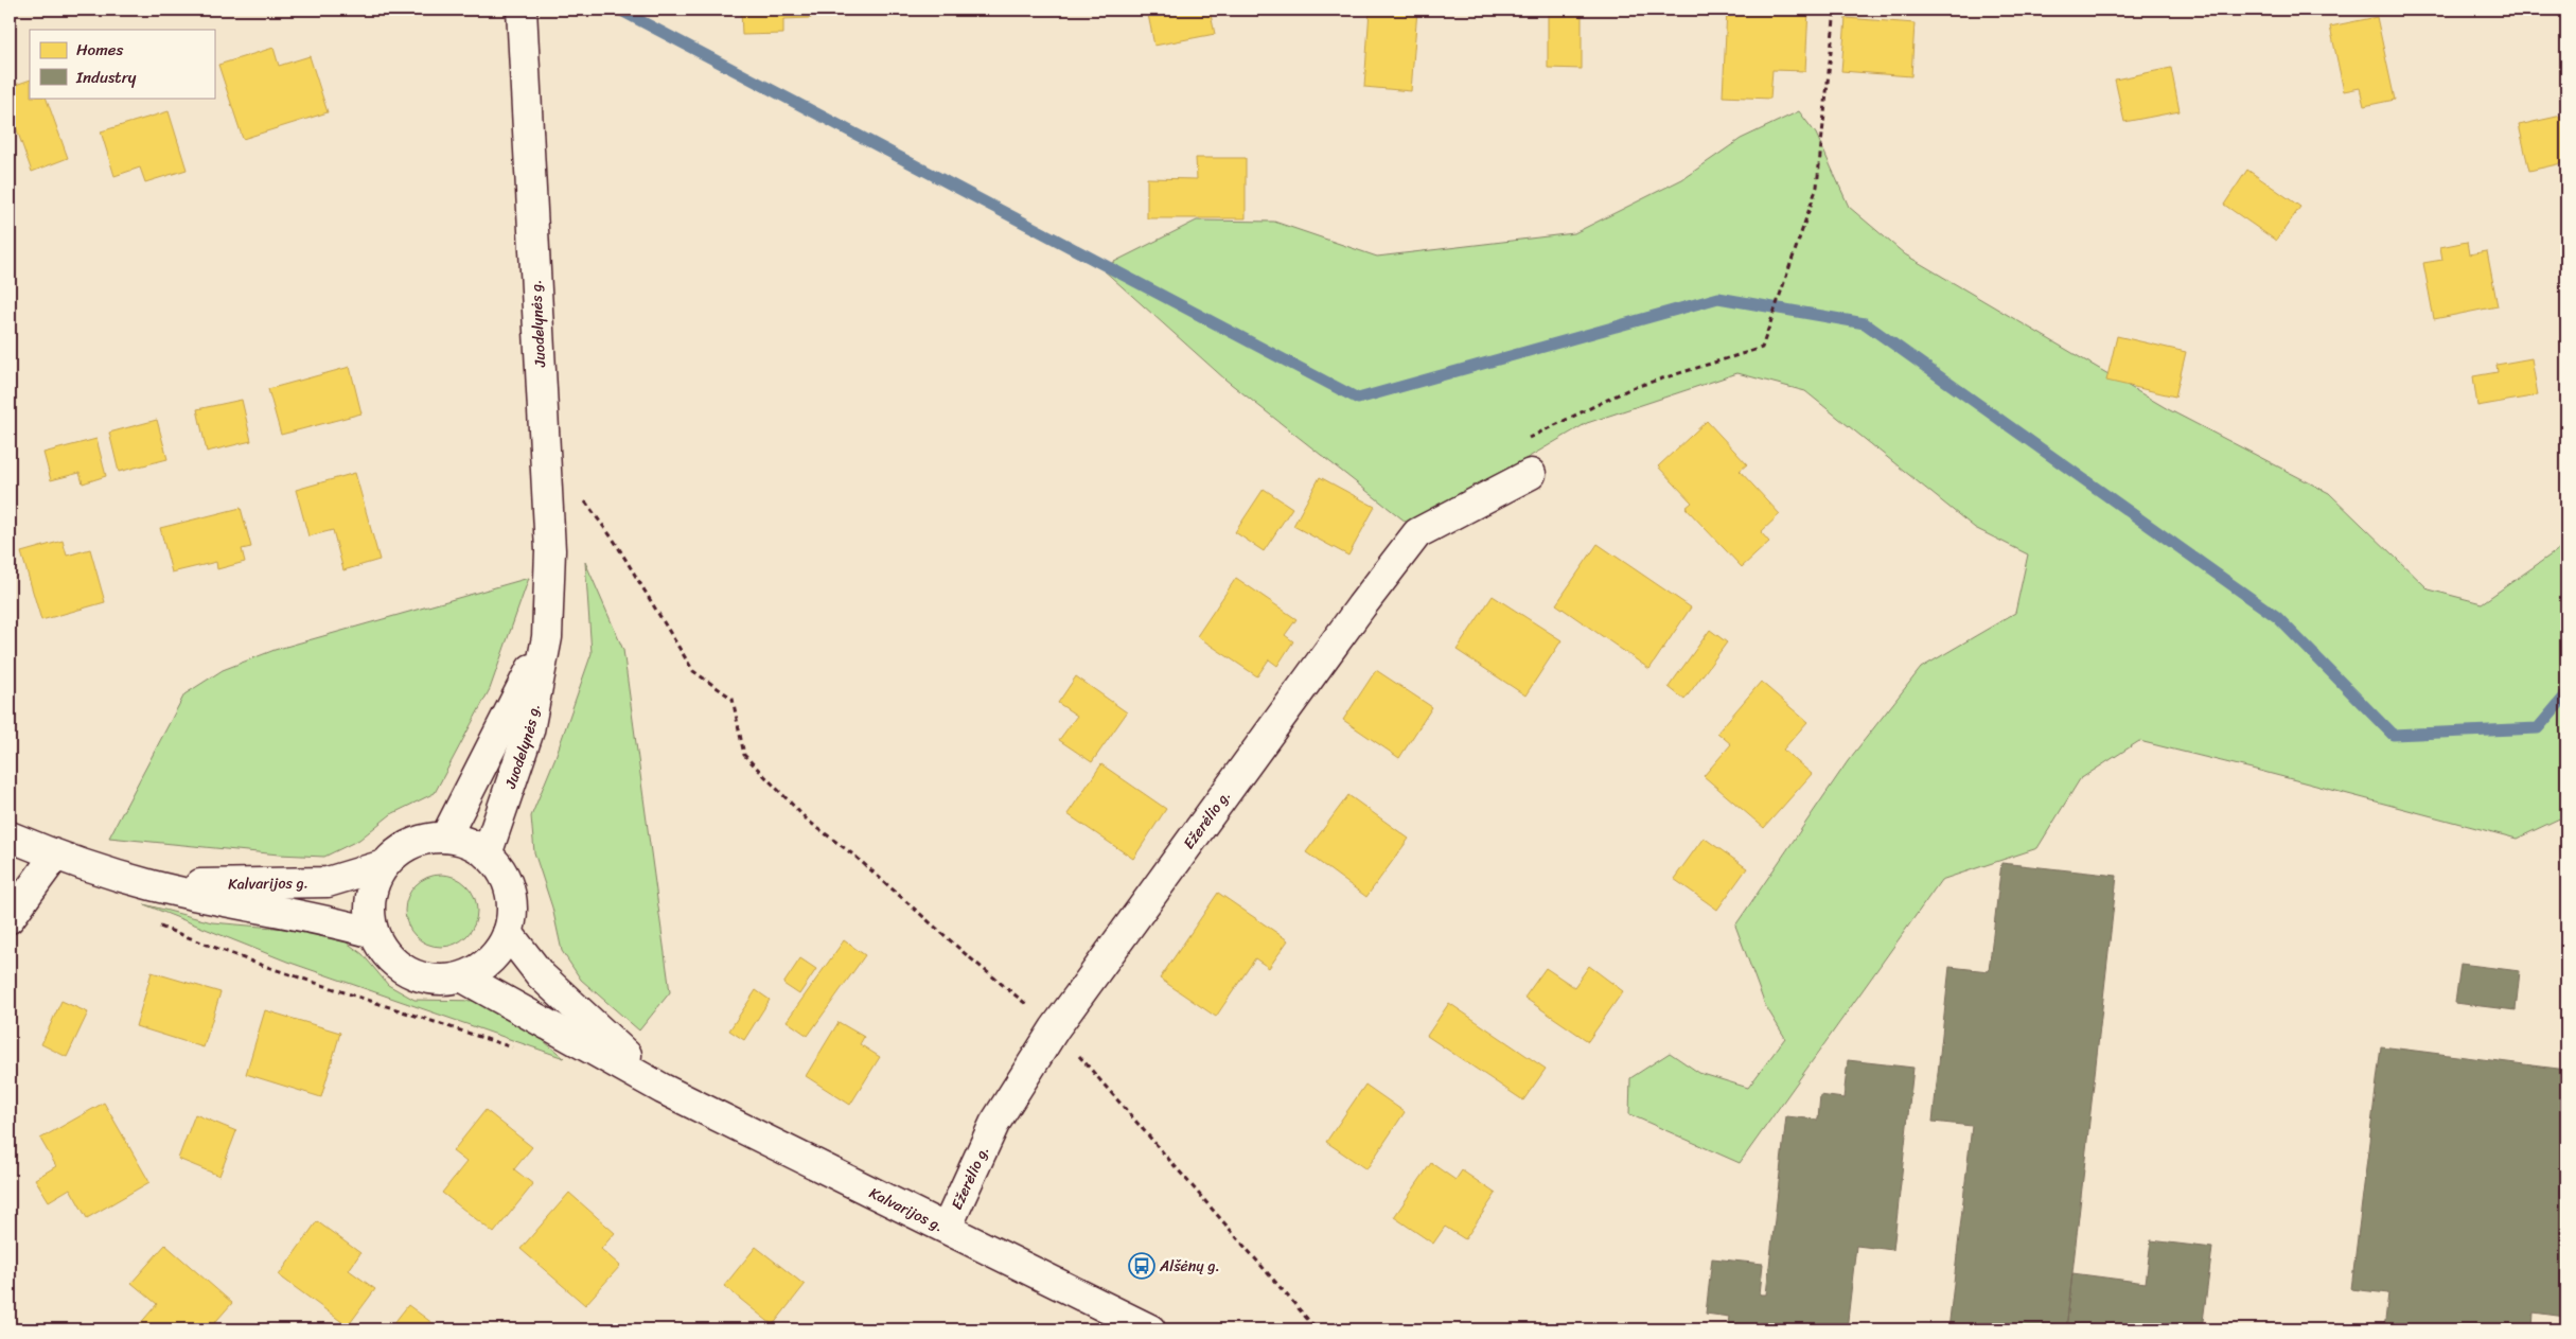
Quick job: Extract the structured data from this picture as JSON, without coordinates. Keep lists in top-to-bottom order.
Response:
{
  "streets": {
    "street": ["Juodelynės g.", "Ežerėlio g.", "Kalvarijos g."]
  },
  "crossings": [
    ["Juodelynės g.", "Kalvarijos g."],
    ["Ežerėlio g.", "Kalvarijos g."]
  ],
  "places": {
    "bus stop": ["Alšėnų g."]
  },
  "legend": ["Homes", "Industry"]
}
